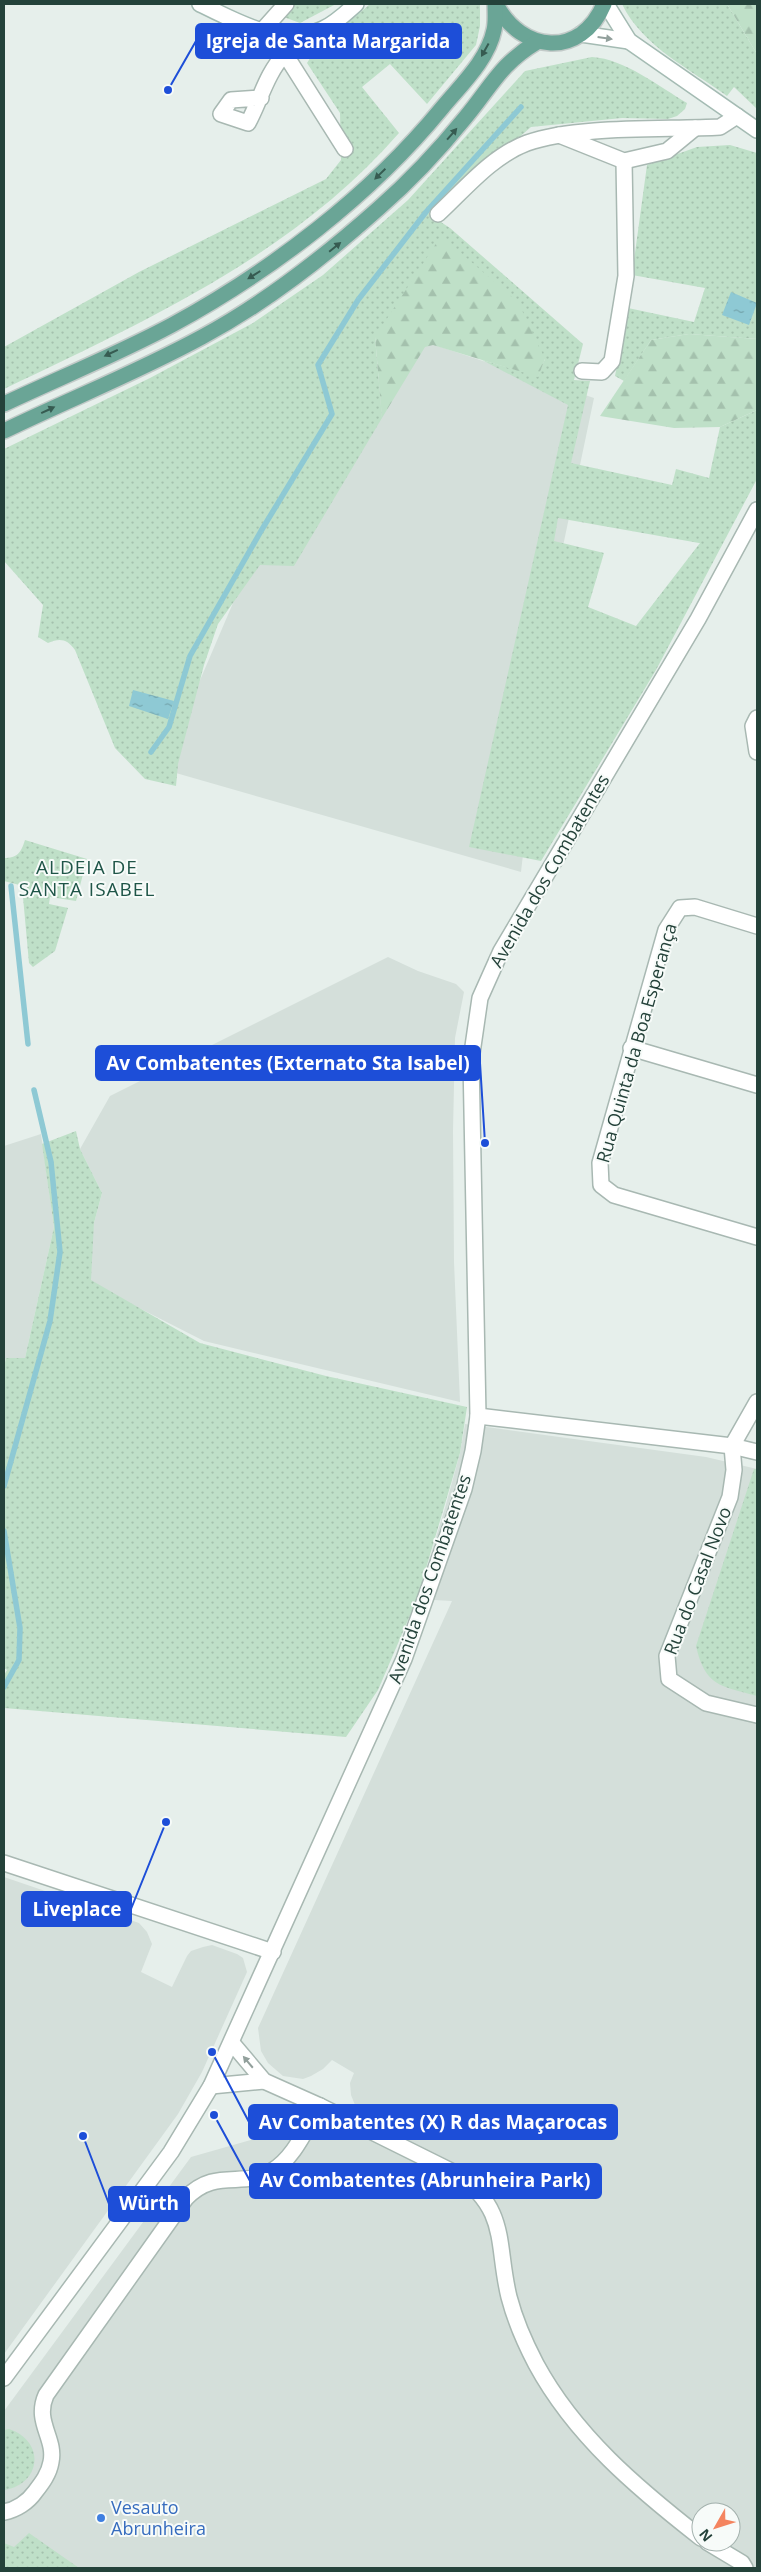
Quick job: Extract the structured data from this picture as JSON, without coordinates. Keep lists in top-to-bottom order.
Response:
{
  "streets": {
    "street": ["Avenida dos Combatentes", "Rua Quinta da Boa Esperança", "Rua do Casal Novo"]
  },
  "districts": ["ALDEIA DE SANTA ISABEL"],
  "places": [
    "Igreja de Santa Margarida",
    "Av Combatentes (Externato Sta Isabel)",
    "Liveplace",
    "Av Combatentes (X) R das Maçarocas",
    "Av Combatentes (Abrunheira Park)",
    "Würth",
    "Vesauto Abrunheira"
  ],
  "north": "bottom left"
}
